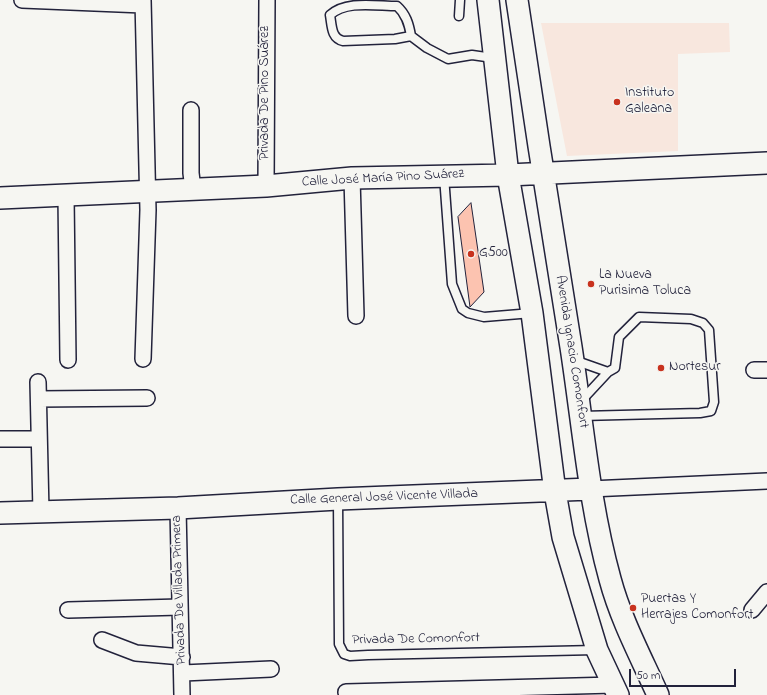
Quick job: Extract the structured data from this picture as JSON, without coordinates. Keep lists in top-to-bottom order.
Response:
{
  "streets": {
    "main road": ["Calle José María Pino Suárez", "Avenida Ignacio Comonfort", "Calle General José Vicente Villada"],
    "street": ["Privada De Pino Suárez", "Privada De Villada Primera"],
    "lane": ["Privada De Comonfort"]
  },
  "crossings": [
    ["Privada De Pino Suárez", "Calle José María Pino Suárez"],
    ["Calle José María Pino Suárez", "Avenida Ignacio Comonfort"],
    ["Avenida Ignacio Comonfort", "Calle General José Vicente Villada"],
    ["Calle General José Vicente Villada", "Privada De Villada Primera"],
    ["Calle General José Vicente Villada", "Privada De Comonfort"]
  ],
  "places": [
    "Instituto Galeana",
    "G500",
    "La Nueva Purisima Toluca",
    "Nortesur",
    "Puertas Y Herrajes Comonfort"
  ],
  "scale_bar": "50 m"
}
